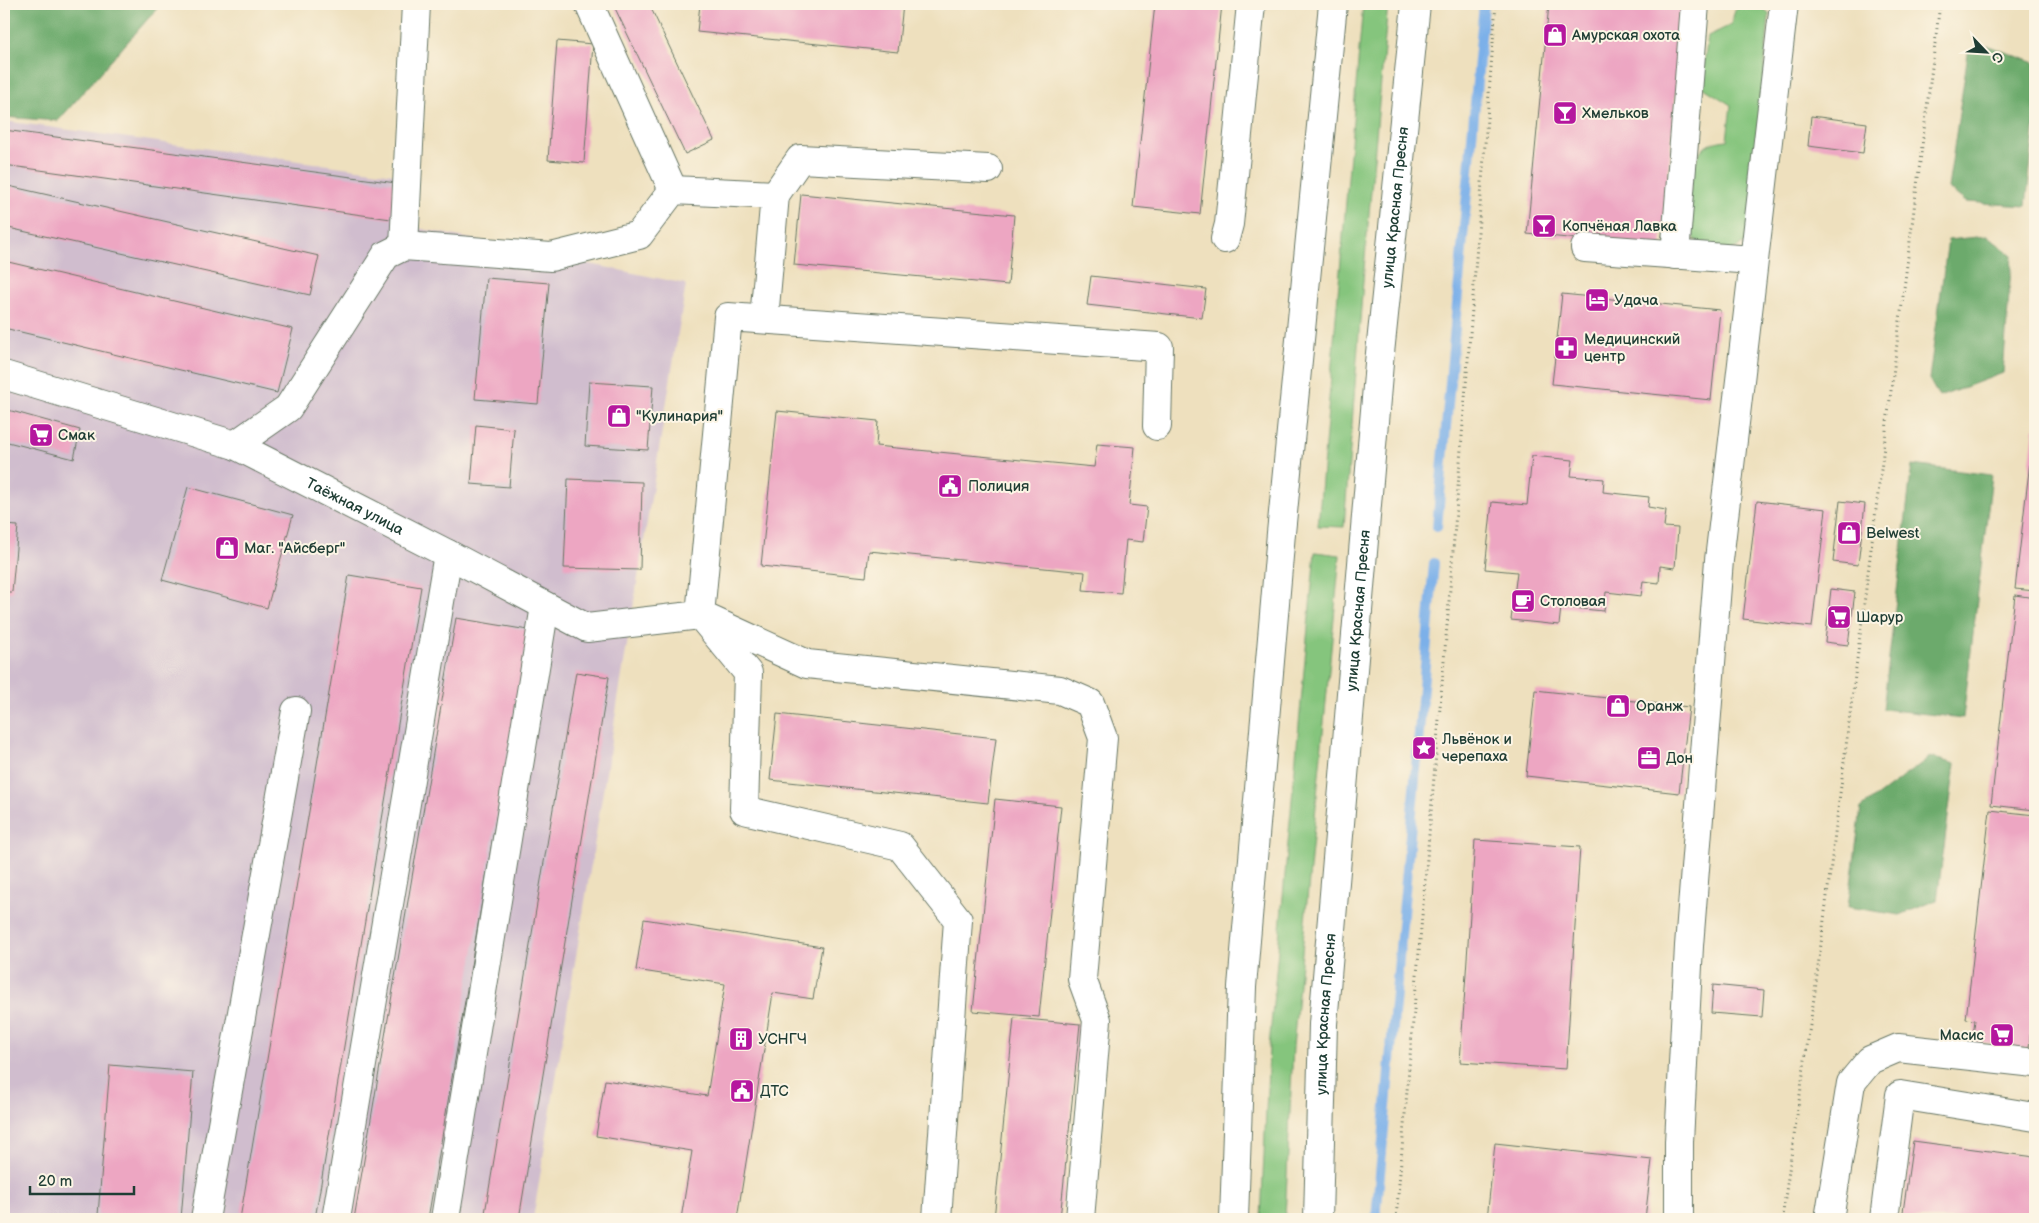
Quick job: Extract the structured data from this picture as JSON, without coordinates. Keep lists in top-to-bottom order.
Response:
{
  "streets": {
    "street": ["улица Красная Пресня", "Таёжная улица"]
  },
  "places": {
    "shop": [
      "Амурская охота",
      "\"Кулинария\"",
      "Belwest",
      "Маг. \"Айсберг\"",
      "Оранж"
    ],
    "bar": ["Хмельков", "Копчёная Лавка"],
    "hotel": ["Удача"],
    "pharmacy": ["Медицинский центр"],
    "supermarket": ["Смак", "Шарур", "Масис"],
    "public building": ["Полиция", "ДТС"],
    "cafe": ["Столовая"],
    "place": ["Львёнок и черепаха"],
    "office": ["Дон"],
    "building": ["УСНГЧ"]
  },
  "scale_bar": "20 m",
  "north": "bottom right"
}
